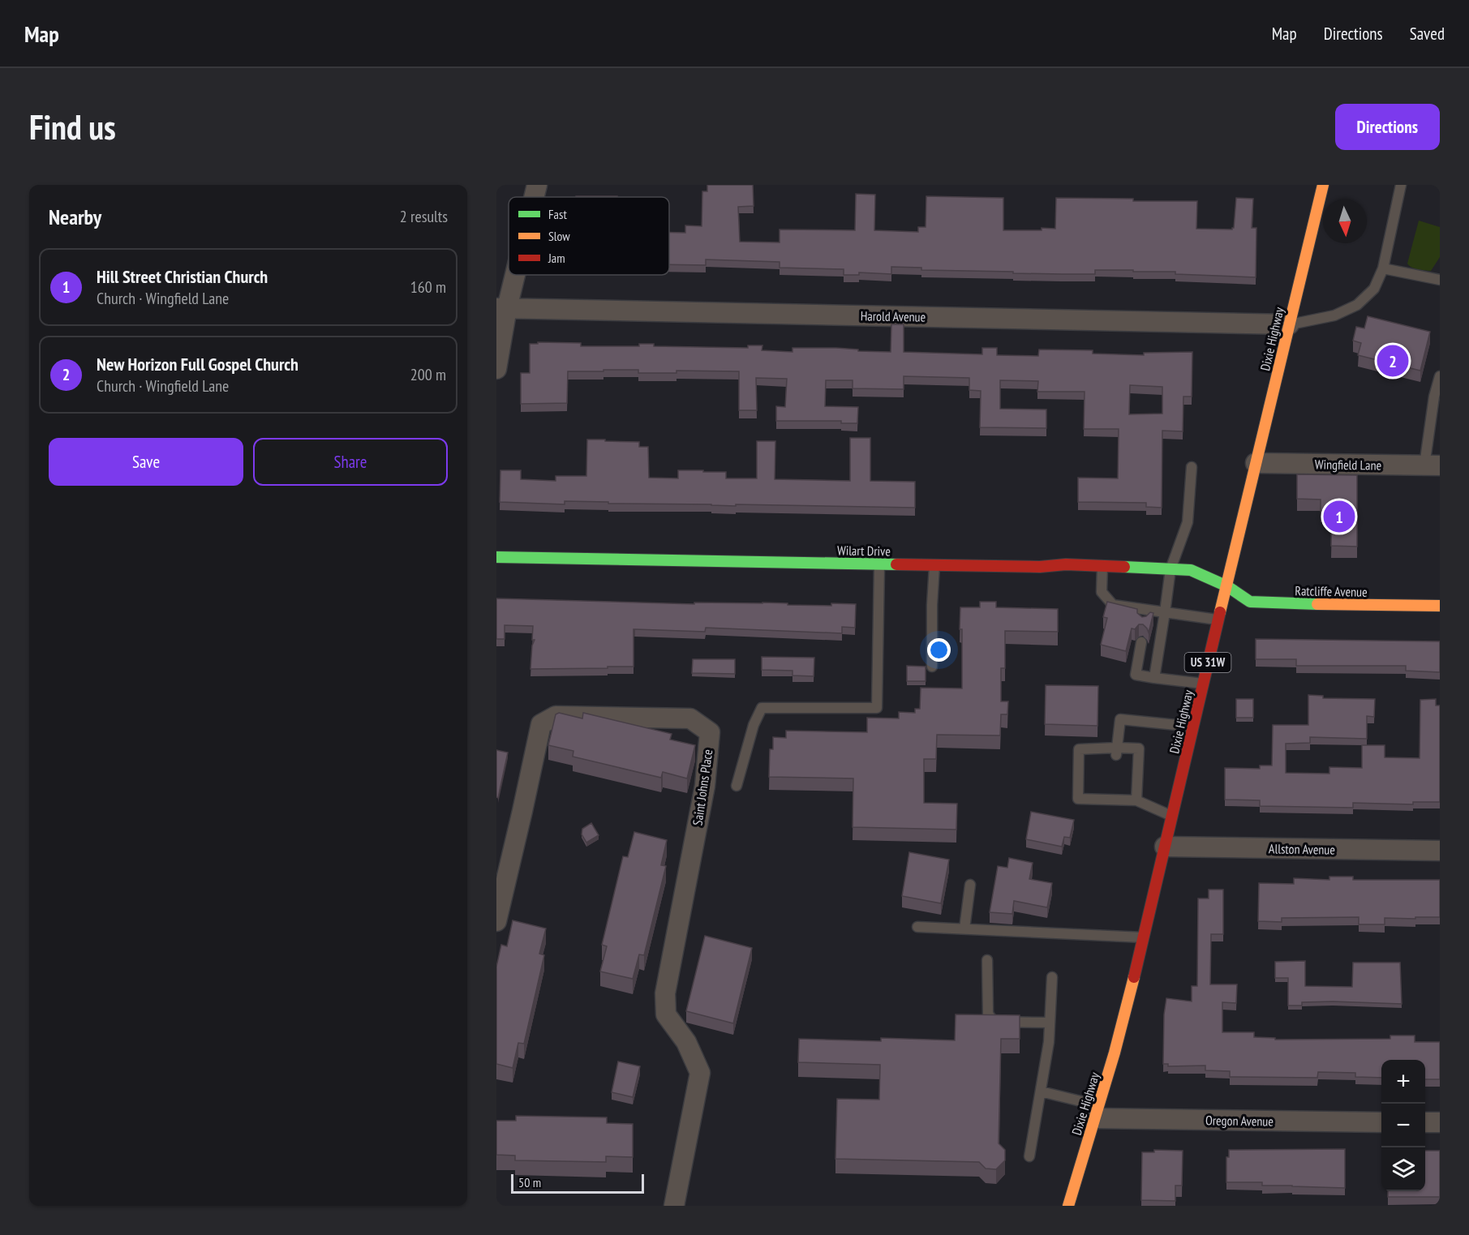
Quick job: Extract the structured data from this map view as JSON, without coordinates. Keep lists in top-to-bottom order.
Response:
{
  "streets": {
    "main road": [
      "Dixie Highway",
      "Wilart Drive",
      "Ratcliffe Avenue",
      "US 31W"
    ],
    "street": [
      "Harold Avenue",
      "Wingfield Lane",
      "Saint Johns Place",
      "Allston Avenue",
      "Oregon Avenue"
    ]
  },
  "crossings": [
    ["Harold Avenue", "Dixie Highway"],
    ["Dixie Highway", "Wingfield Lane"],
    ["Dixie Highway", "Wilart Drive"],
    ["Dixie Highway", "Ratcliffe Avenue"],
    ["Dixie Highway", "Allston Avenue"],
    ["Dixie Highway", "Oregon Avenue"],
    ["Wilart Drive", "Ratcliffe Avenue"]
  ],
  "legend": ["Fast", "Slow", "Jam"],
  "scale_bar": "50 m",
  "north": "bottom",
  "page": {
    "header": "Map",
    "nav": ["Map", "Directions", "Saved"],
    "buttons": [
      "Directions",
      ["Save", "Share"]
    ],
    "title": "Find us",
    "heading": ["Nearby", "2 results"],
    "list": [
      {
        "mark": "1",
        "name": "Hill Street Christian Church",
        "note": "Church · Wingfield Lane",
        "value": "160 m"
      },
      {
        "mark": "2",
        "name": "New Horizon Full Gospel Church",
        "note": "Church · Wingfield Lane",
        "value": "200 m"
      }
    ],
    "pins": ["2", "1"],
    "map_buttons": ["+", "−"],
    "scale": "50 m"
  }
}
